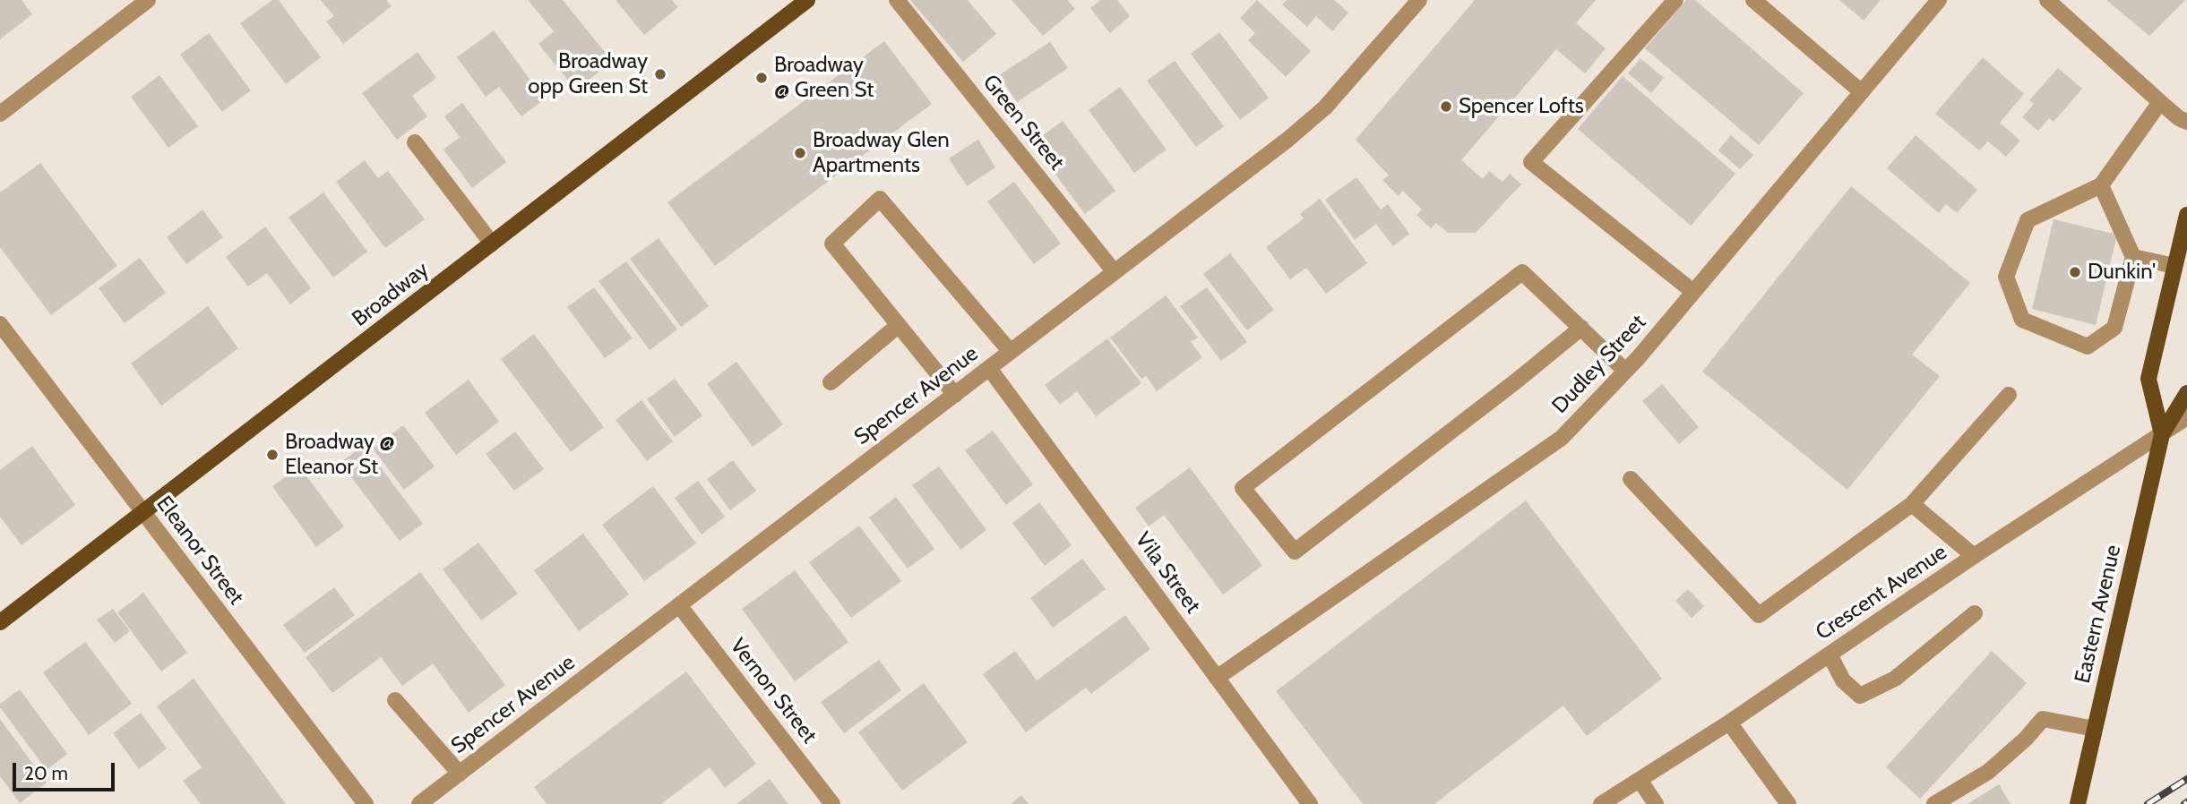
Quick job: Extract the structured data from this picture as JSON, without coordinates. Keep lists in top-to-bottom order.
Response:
{
  "streets": {
    "main road": ["Broadway", "Eastern Avenue"],
    "street": [
      "Green Street",
      "Dudley Street",
      "Spencer Avenue",
      "Eleanor Street",
      "Vila Street",
      "Crescent Avenue",
      "Vernon Street"
    ]
  },
  "crossings": [
    ["Green Street", "Spencer Avenue"],
    ["Broadway", "Eleanor Street"],
    ["Dudley Street", "Vila Street"],
    ["Spencer Avenue", "Vila Street"],
    ["Spencer Avenue", "Vernon Street"],
    ["Crescent Avenue", "Eastern Avenue"]
  ],
  "places": [
    "Broadway opp Green St",
    "Broadway @ Green St",
    "Spencer Lofts",
    "Broadway Glen Apartments",
    "Dunkin'",
    "Broadway @ Eleanor St"
  ],
  "scale_bar": "20 m"
}
